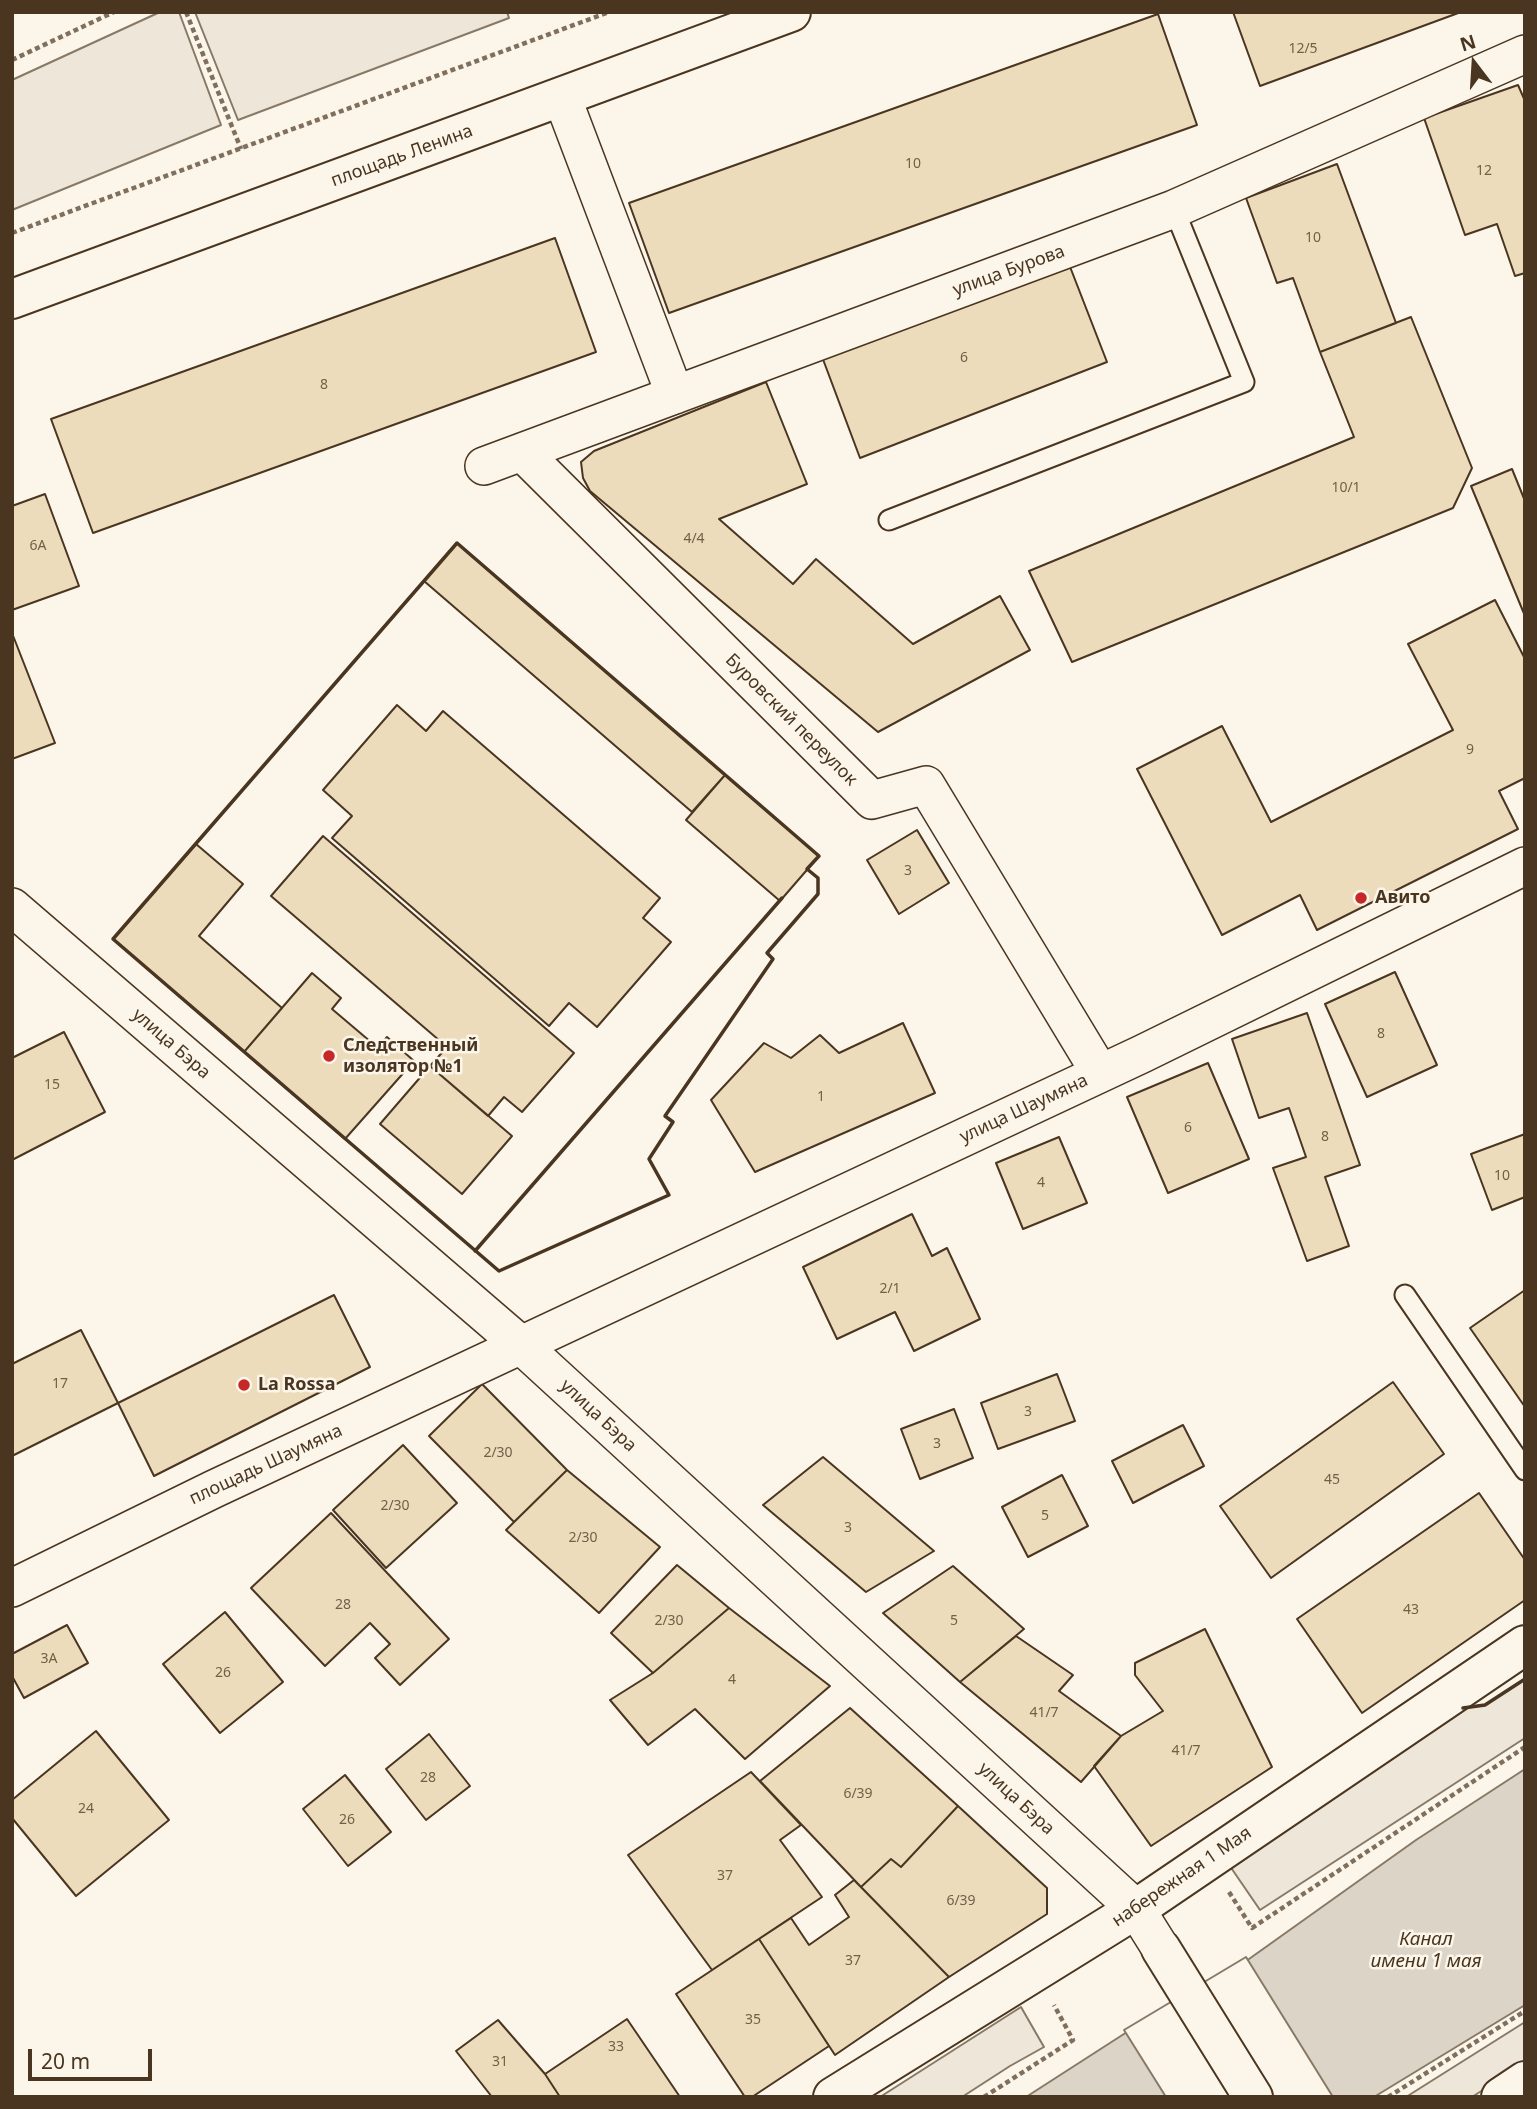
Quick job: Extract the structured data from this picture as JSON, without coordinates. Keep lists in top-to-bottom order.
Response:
{
  "streets": {
    "main road": ["площадь Ленина", "набережная 1 Мая"],
    "street": [
      "улица Бурова",
      "Буровский переулок",
      "улица Бэра",
      "улица Шаумяна",
      "площадь Шаумяна"
    ]
  },
  "crossings": [
    ["улица Бурова", "Буровский переулок"],
    ["Буровский переулок", "улица Шаумяна"],
    ["улица Бэра", "улица Шаумяна"],
    ["улица Бэра", "площадь Шаумяна"],
    ["улица Бэра", "набережная 1 Мая"],
    ["улица Шаумяна", "площадь Шаумяна"]
  ],
  "water": ["Канал имени 1 мая"],
  "places": ["Авито", "Следственный изолятор №1", "La Rossa"],
  "house_numbers": [
    "12/5",
    "10",
    "12",
    "10",
    "6",
    "8",
    "10/1",
    "4/4",
    "6А",
    "9",
    "3",
    "8",
    "15",
    "1",
    "6",
    "8",
    "10",
    "4",
    "2/1",
    "17",
    "3",
    "3",
    "2/30",
    "45",
    "2/30",
    "5",
    "3",
    "2/30",
    "28",
    "43",
    "2/30",
    "5",
    "3А",
    "26",
    "4",
    "41/7",
    "41/7",
    "28",
    "6/39",
    "24",
    "26",
    "37",
    "6/39",
    "37",
    "35",
    "33",
    "31"
  ],
  "scale_bar": "20 m",
  "north": "top"
}
